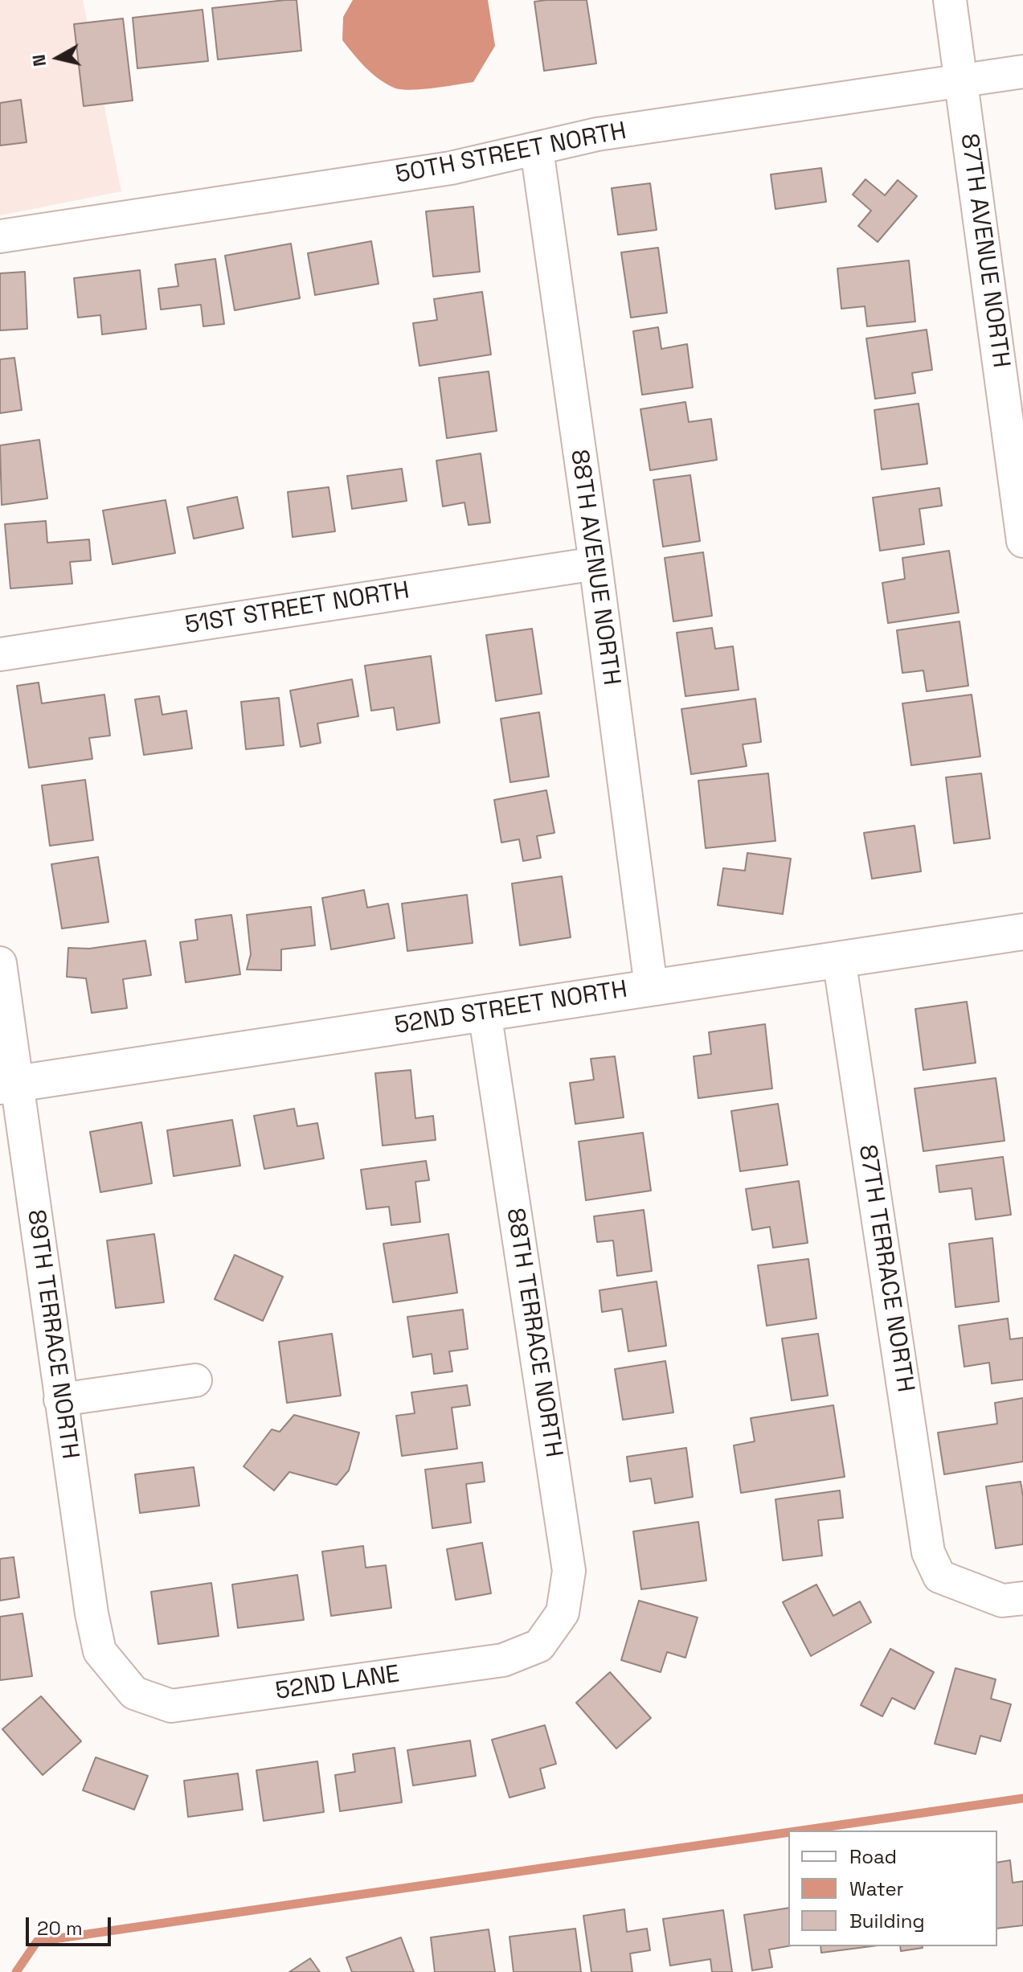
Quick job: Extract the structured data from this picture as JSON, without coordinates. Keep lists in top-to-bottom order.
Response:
{
  "streets": {
    "street": [
      "50TH STREET NORTH",
      "87TH AVENUE NORTH",
      "88TH AVENUE NORTH",
      "51ST STREET NORTH",
      "52ND STREET NORTH",
      "87TH TERRACE NORTH",
      "88TH TERRACE NORTH",
      "89TH TERRACE NORTH",
      "52ND LANE"
    ]
  },
  "crossings": [
    ["50TH STREET NORTH", "87TH AVENUE NORTH"],
    ["50TH STREET NORTH", "88TH AVENUE NORTH"],
    ["88TH AVENUE NORTH", "51ST STREET NORTH"],
    ["88TH AVENUE NORTH", "52ND STREET NORTH"],
    ["52ND STREET NORTH", "87TH TERRACE NORTH"],
    ["52ND STREET NORTH", "88TH TERRACE NORTH"],
    ["52ND STREET NORTH", "89TH TERRACE NORTH"],
    ["88TH TERRACE NORTH", "52ND LANE"],
    ["89TH TERRACE NORTH", "52ND LANE"]
  ],
  "legend": ["Road", "Water", "Building"],
  "scale_bar": "20 m",
  "north": "left"
}
